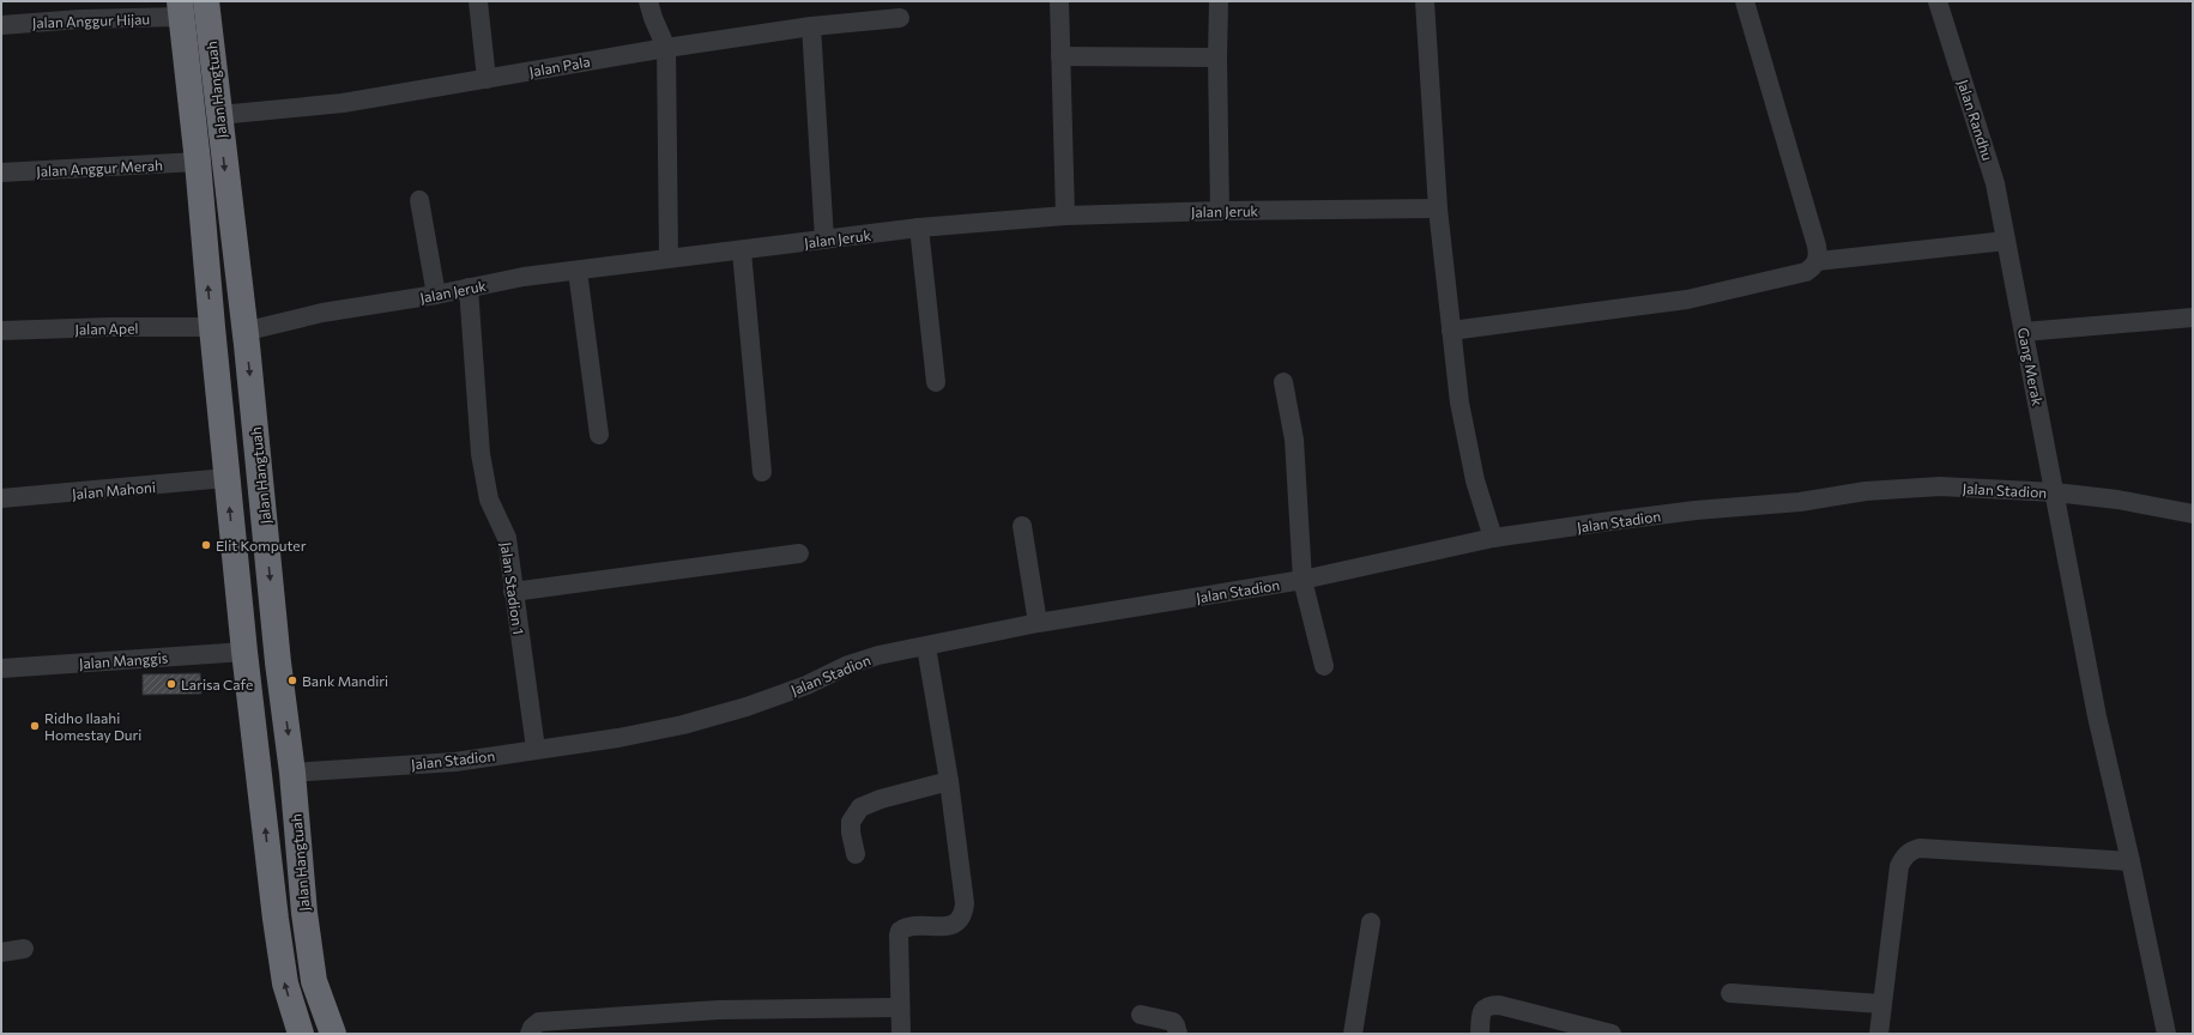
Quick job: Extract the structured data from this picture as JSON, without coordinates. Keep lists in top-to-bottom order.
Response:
{
  "streets": {
    "highway": ["Jalan Hangtuah"],
    "street": [
      "Jalan Anggur Hijau",
      "Jalan Pala",
      "Jalan Randhu",
      "Jalan Anggur Merah",
      "Jalan Jeruk",
      "Jalan Apel",
      "Gang Merak",
      "Jalan Mahoni",
      "Jalan Stadion",
      "Jalan Stadion 1",
      "Jalan Manggis"
    ]
  },
  "crossings": [
    ["Jalan Anggur Hijau", "Jalan Hangtuah"],
    ["Jalan Pala", "Jalan Hangtuah"],
    ["Jalan Hangtuah", "Jalan Anggur Merah"],
    ["Jalan Hangtuah", "Jalan Jeruk"],
    ["Jalan Hangtuah", "Jalan Apel"],
    ["Jalan Hangtuah", "Jalan Mahoni"],
    ["Jalan Hangtuah", "Jalan Stadion"],
    ["Jalan Hangtuah", "Jalan Manggis"],
    ["Jalan Randhu", "Gang Merak"],
    ["Jalan Jeruk", "Jalan Stadion 1"],
    ["Gang Merak", "Jalan Stadion"],
    ["Jalan Stadion", "Jalan Stadion 1"]
  ],
  "places": [
    "Elit Komputer",
    "Bank Mandiri",
    "Larisa Cafe",
    "Ridho Ilaahi Homestay Duri"
  ]
}
